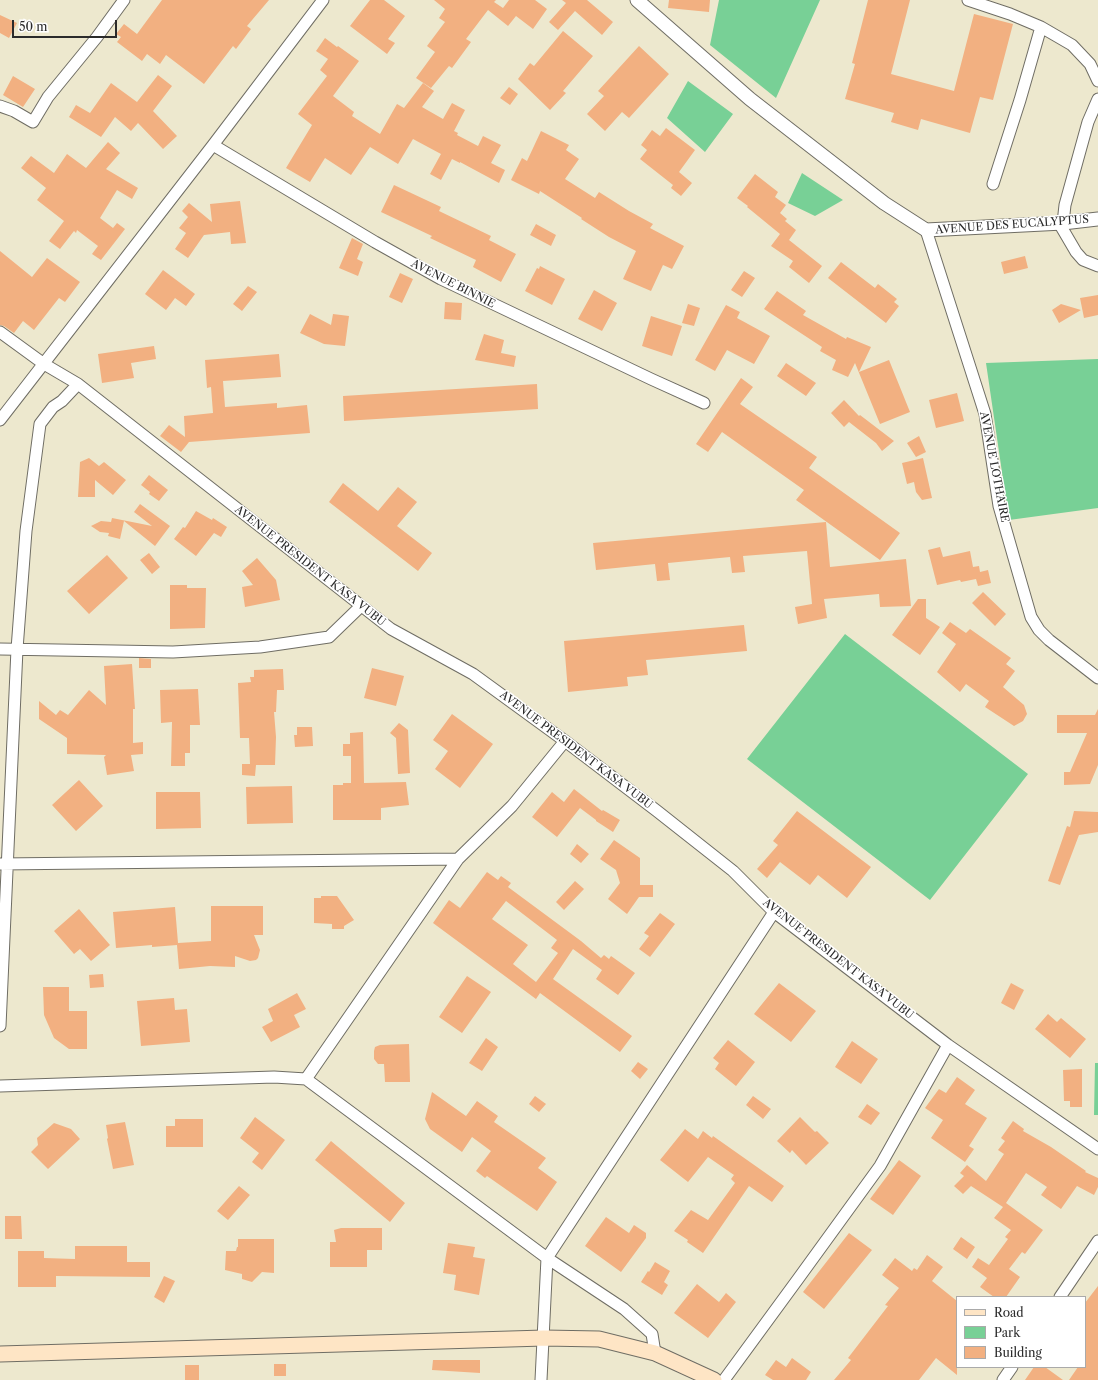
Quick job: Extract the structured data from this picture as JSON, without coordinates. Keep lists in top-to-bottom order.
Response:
{
  "streets": {
    "street": [
      "AVENUE DES EUCALYPTUS",
      "AVENUE BINNIE",
      "AVENUE LOTHAIRE",
      "AVENUE PRESIDENT KASA VUBU"
    ]
  },
  "crossings": [
    ["AVENUE DES EUCALYPTUS", "AVENUE LOTHAIRE"]
  ],
  "legend": ["Road", "Park", "Building"],
  "scale_bar": "50 m"
}
